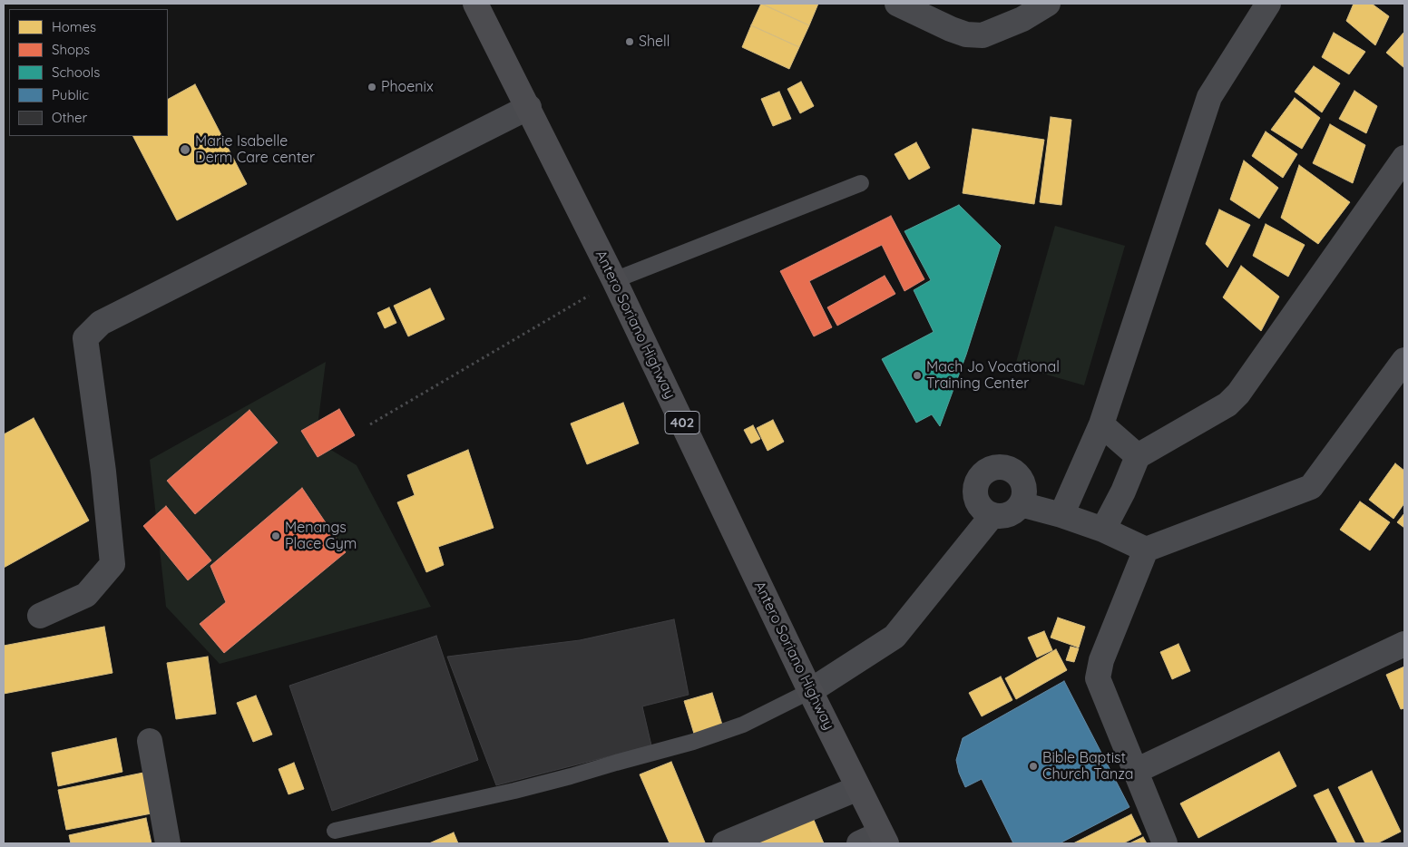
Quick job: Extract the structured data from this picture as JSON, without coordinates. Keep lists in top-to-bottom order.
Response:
{
  "streets": {
    "main road": ["Antero Soriano Highway", "402"]
  },
  "places": [
    "Shell",
    "Phoenix",
    "Marie Isabelle Derm Care center",
    "Mach Jo Vocational Training Center",
    "Menangs Place Gym",
    "Bible Baptist Church Tanza"
  ],
  "legend": [
    "Homes",
    "Shops",
    "Schools",
    "Public",
    "Other"
  ]
}
